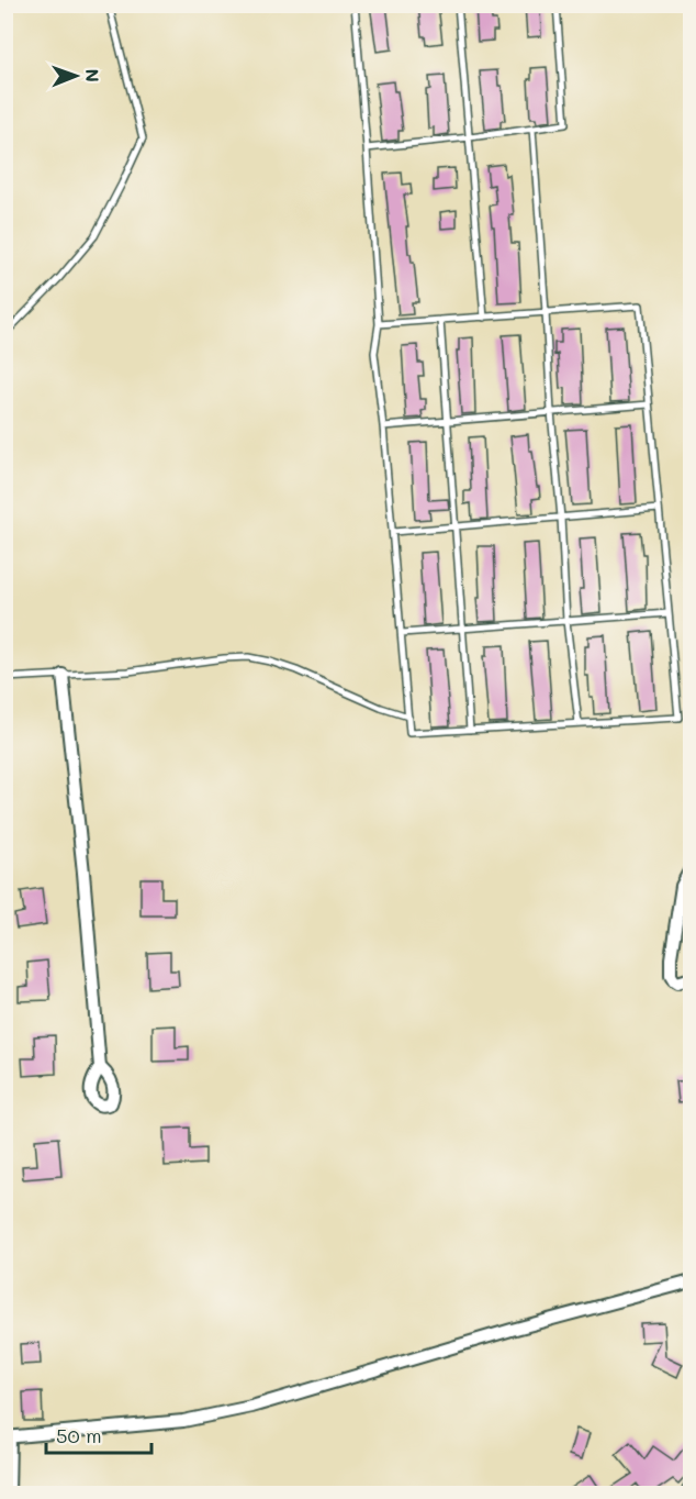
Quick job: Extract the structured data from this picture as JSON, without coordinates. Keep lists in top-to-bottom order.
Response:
{
  "scale_bar": "50 m",
  "north": "right"
}
